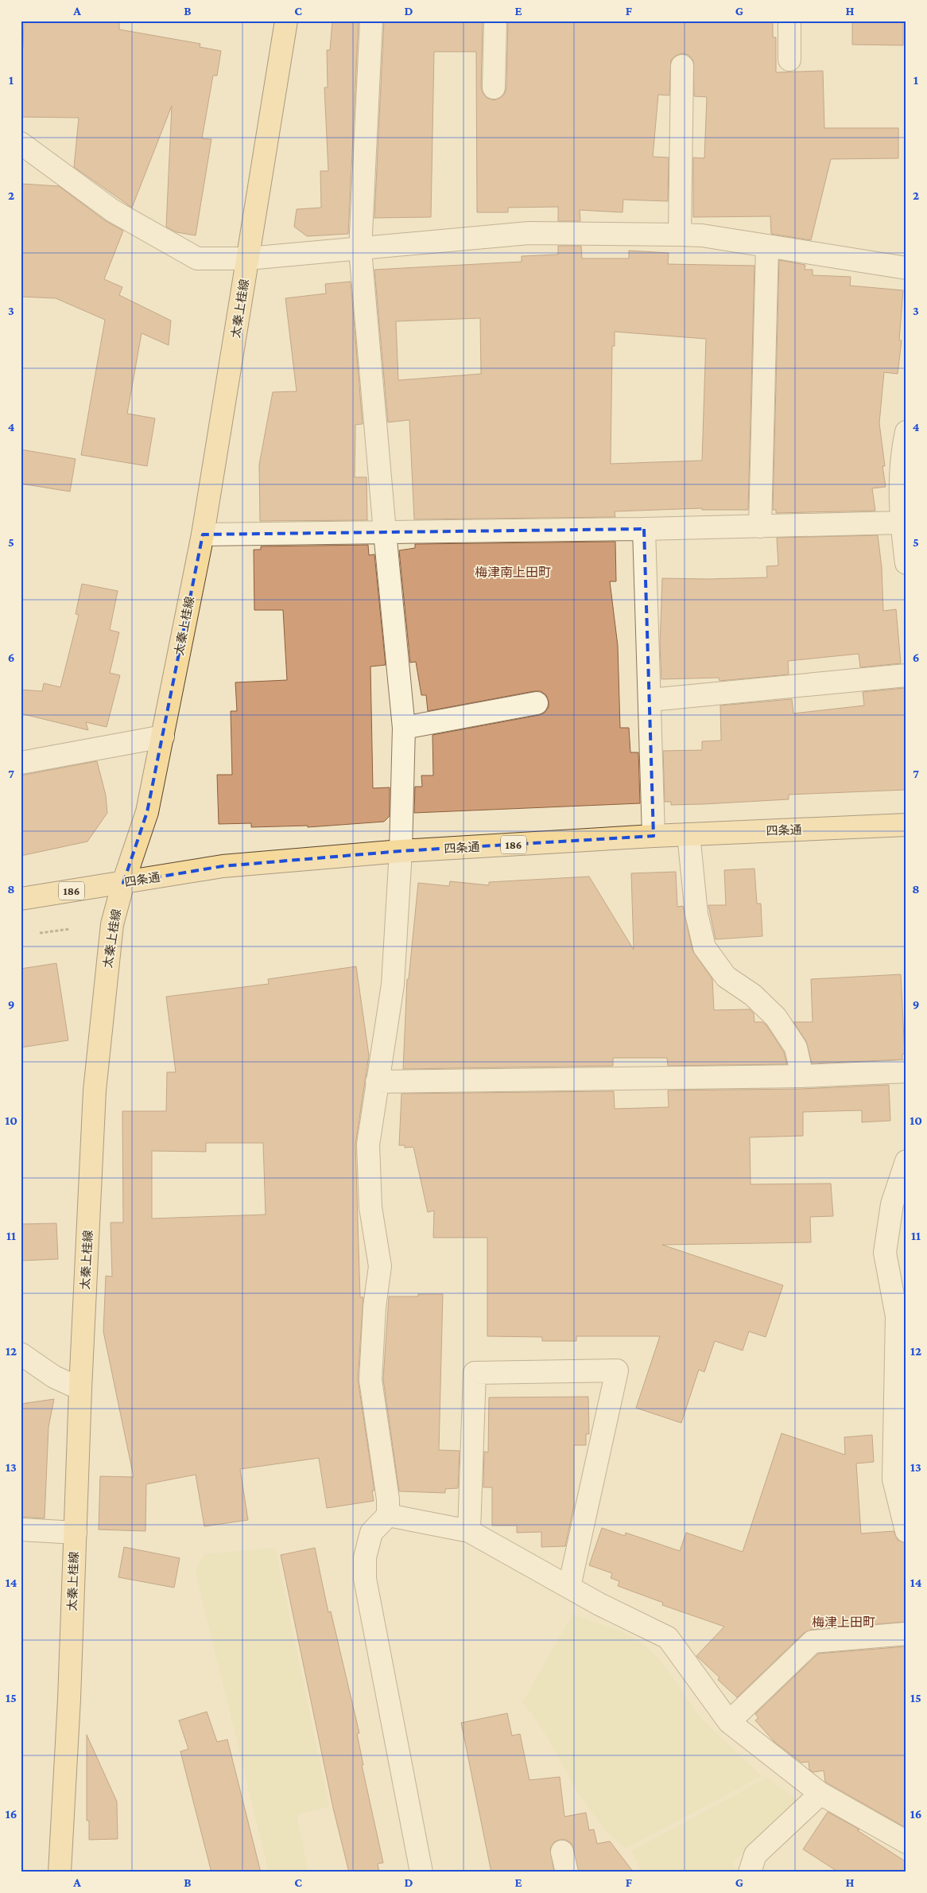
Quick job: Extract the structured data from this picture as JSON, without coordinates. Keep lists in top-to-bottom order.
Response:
{
  "streets": {
    "main road": ["太秦上桂線", "四条通", "186"]
  },
  "crossings": [
    ["太秦上桂線", "四条通"]
  ],
  "districts": ["梅津南上田町", "梅津上田町"],
  "grid": {
    "columns": [
      "A",
      "B",
      "C",
      "D",
      "E",
      "F",
      "G",
      "H"
    ],
    "rows": [
      "1",
      "2",
      "3",
      "4",
      "5",
      "6",
      "7",
      "8",
      "9",
      "10",
      "11",
      "12",
      "13",
      "14",
      "15",
      "16"
    ]
  }
}
